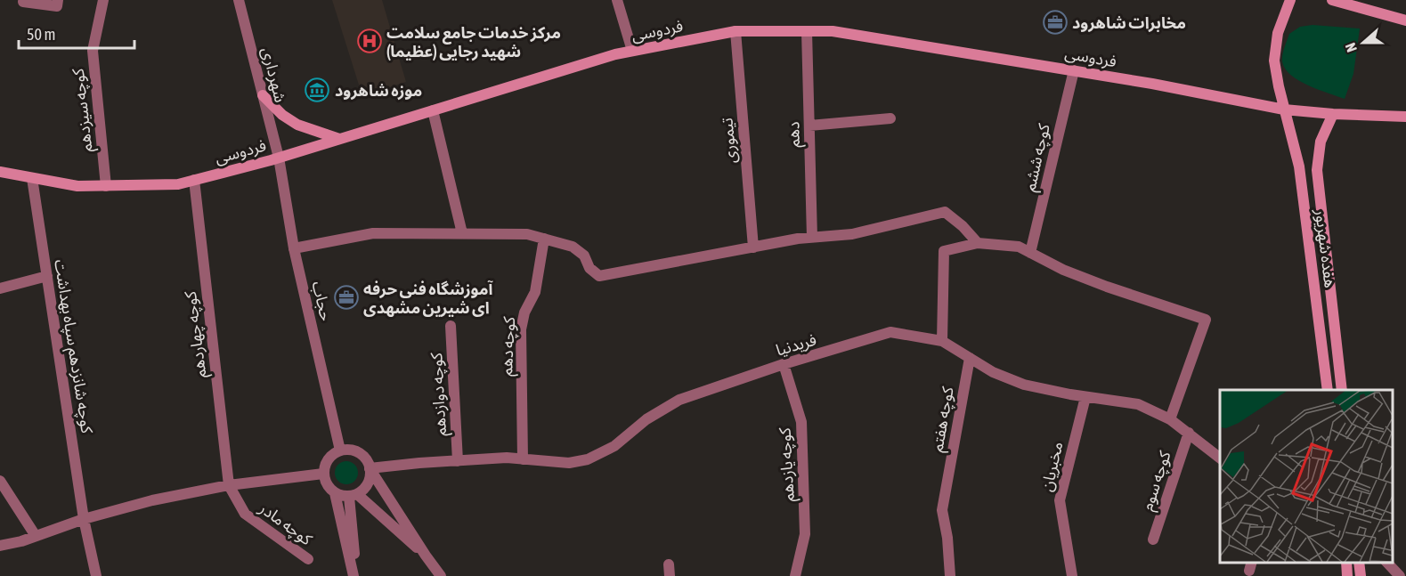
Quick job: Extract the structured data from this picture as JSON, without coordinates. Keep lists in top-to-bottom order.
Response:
{
  "streets": {
    "main road": ["فردوسی", "هفده شهریور"],
    "street": [
      "شهرداری",
      "کوچه سیزدهم",
      "دهم",
      "تیموری",
      "کوچه ششم",
      "حجاب",
      "کوچه چهاردهم",
      "فریدنیا",
      "کوچه شانزدهم سپاه بهداشت",
      "کوچه دهم",
      "کوچه دوازدهم",
      "کوچه هفتم",
      "کوچه یازدهم",
      "مخبریان",
      "کوچه سوم",
      "کوچه مادر"
    ]
  },
  "crossings": [
    ["فردوسی", "شهرداری"],
    ["فردوسی", "کوچه سیزدهم"],
    ["فردوسی", "دهم"],
    ["فردوسی", "تیموری"],
    ["فردوسی", "کوچه ششم"],
    ["فردوسی", "هفده شهریور"],
    ["فردوسی", "حجاب"],
    ["فردوسی", "کوچه چهاردهم"],
    ["فردوسی", "کوچه شانزدهم سپاه بهداشت"],
    ["شهرداری", "حجاب"],
    ["حجاب", "فریدنیا"],
    ["کوچه چهاردهم", "کوچه مادر"],
    ["فریدنیا", "کوچه دهم"],
    ["فریدنیا", "کوچه دوازدهم"],
    ["فریدنیا", "کوچه هفتم"],
    ["فریدنیا", "کوچه یازدهم"],
    ["فریدنیا", "مخبریان"],
    ["فریدنیا", "کوچه سوم"]
  ],
  "places": {
    "office": ["مخابرات شاهرود", "آموزشگاه فنی حرفه ای شیرین مشهدی"],
    "hospital": ["مرکز خدمات جامع سلامت شهید رجایی (عظیما)"],
    "museum": ["موزه شاهرود"]
  },
  "scale_bar": "50 m",
  "north": "left"
}
